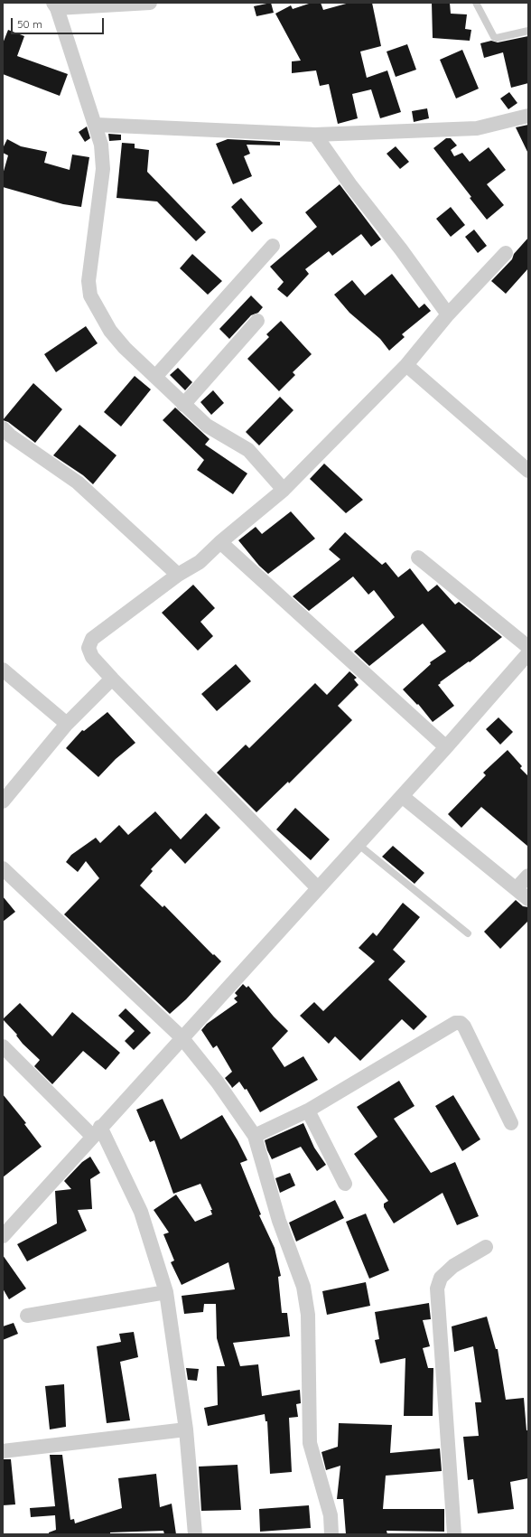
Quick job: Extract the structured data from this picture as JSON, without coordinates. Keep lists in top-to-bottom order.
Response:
{
  "scale_bar": "50 m"
}
